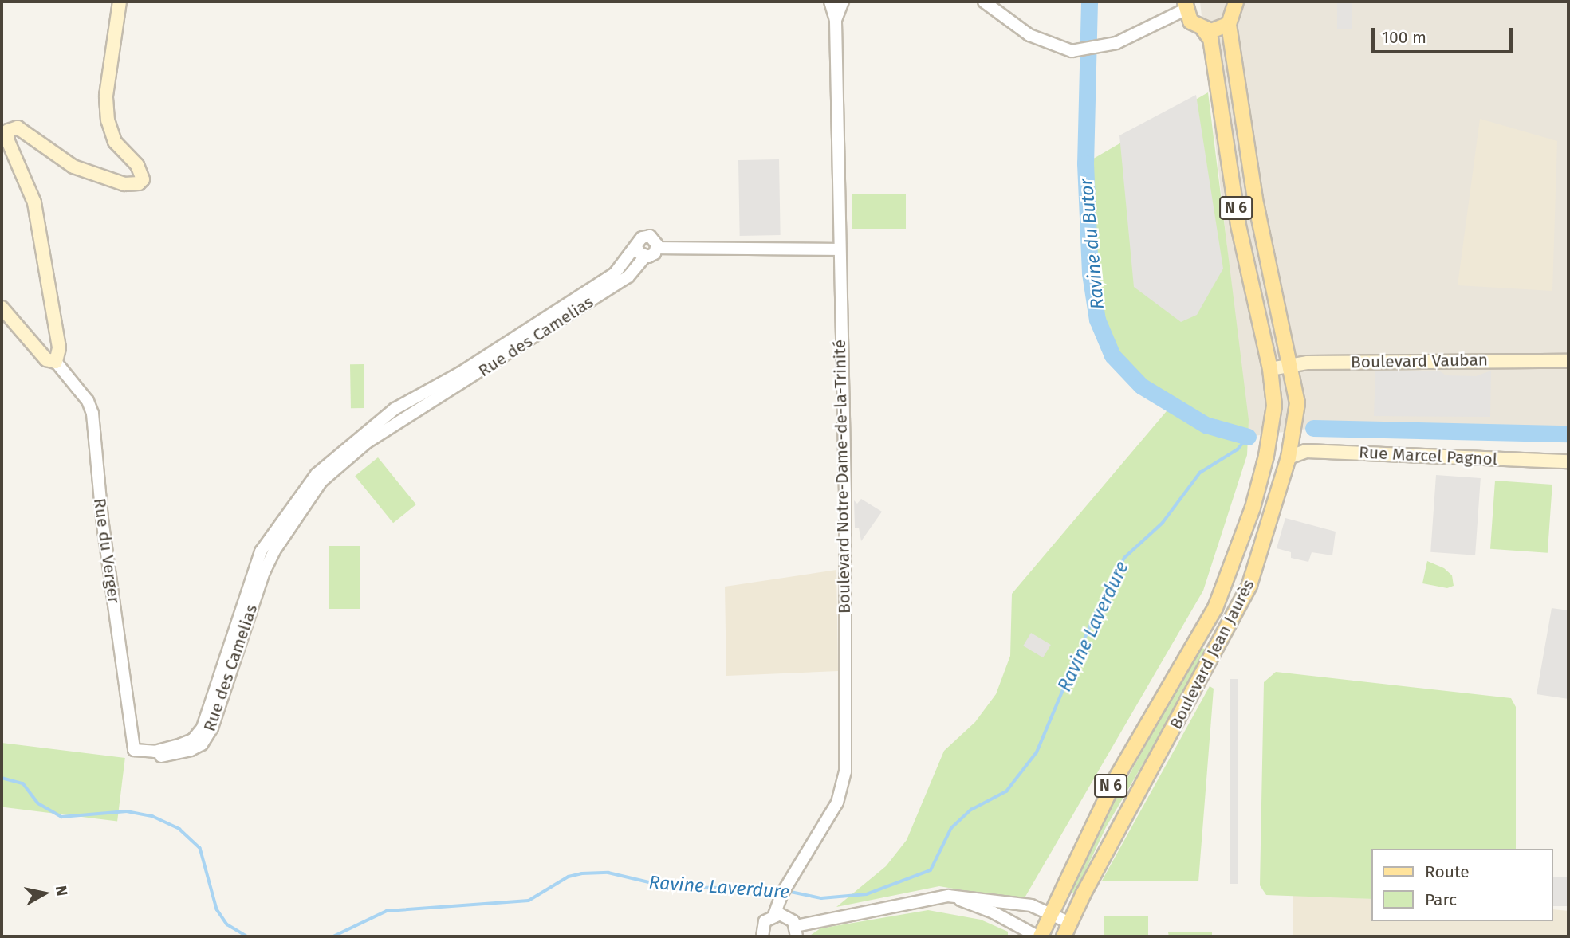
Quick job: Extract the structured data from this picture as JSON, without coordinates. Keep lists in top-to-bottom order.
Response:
{
  "streets": {
    "main road": [
      "N 6",
      "Boulevard Vauban",
      "Rue Marcel Pagnol",
      "Boulevard Jean Jaurès"
    ],
    "street": ["Rue des Camelias", "Boulevard Notre-Dame-de-la-Trinité", "Rue du Verger"]
  },
  "crossings": [
    ["Rue des Camelias", "Rue du Verger"],
    ["Boulevard Vauban", "Boulevard Jean Jaurès"],
    ["Rue Marcel Pagnol", "Boulevard Jean Jaurès"]
  ],
  "water": ["Ravine du Butor", "Ravine Laverdure"],
  "legend": ["Route", "Parc"],
  "scale_bar": "100 m",
  "north": "right"
}
